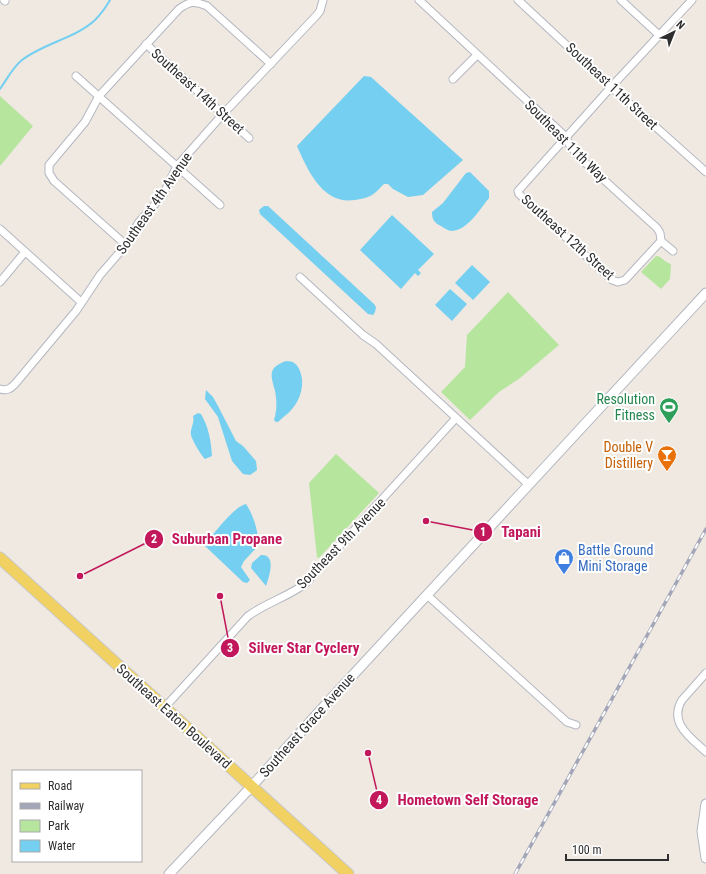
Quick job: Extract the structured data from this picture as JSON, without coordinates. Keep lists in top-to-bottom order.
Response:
{
  "streets": {
    "main road": ["Southeast Eaton Boulevard"],
    "street": [
      "Southeast 11th Street",
      "Southeast 14th Street",
      "Southeast 11th Way",
      "Southeast 4th Avenue",
      "Southeast 12th Street",
      "Southeast 9th Avenue",
      "Southeast Grace Avenue"
    ]
  },
  "crossings": [
    ["Southeast 14th Street", "Southeast 4th Avenue"],
    ["Southeast 11th Way", "Southeast 12th Street"],
    ["Southeast 9th Avenue", "Southeast Eaton Boulevard"],
    ["Southeast Eaton Boulevard", "Southeast Grace Avenue"]
  ],
  "places": {
    "sports": ["Resolution Fitness"],
    "bar": ["Double V Distillery"],
    "other": [
      "Tapani",
      "Suburban Propane",
      "Silver Star Cyclery",
      "Hometown Self Storage"
    ],
    "shop": ["Battle Ground Mini Storage"]
  },
  "legend": [
    "Road",
    "Railway",
    "Park",
    "Water"
  ],
  "scale_bar": "100 m",
  "north": "top right"
}
